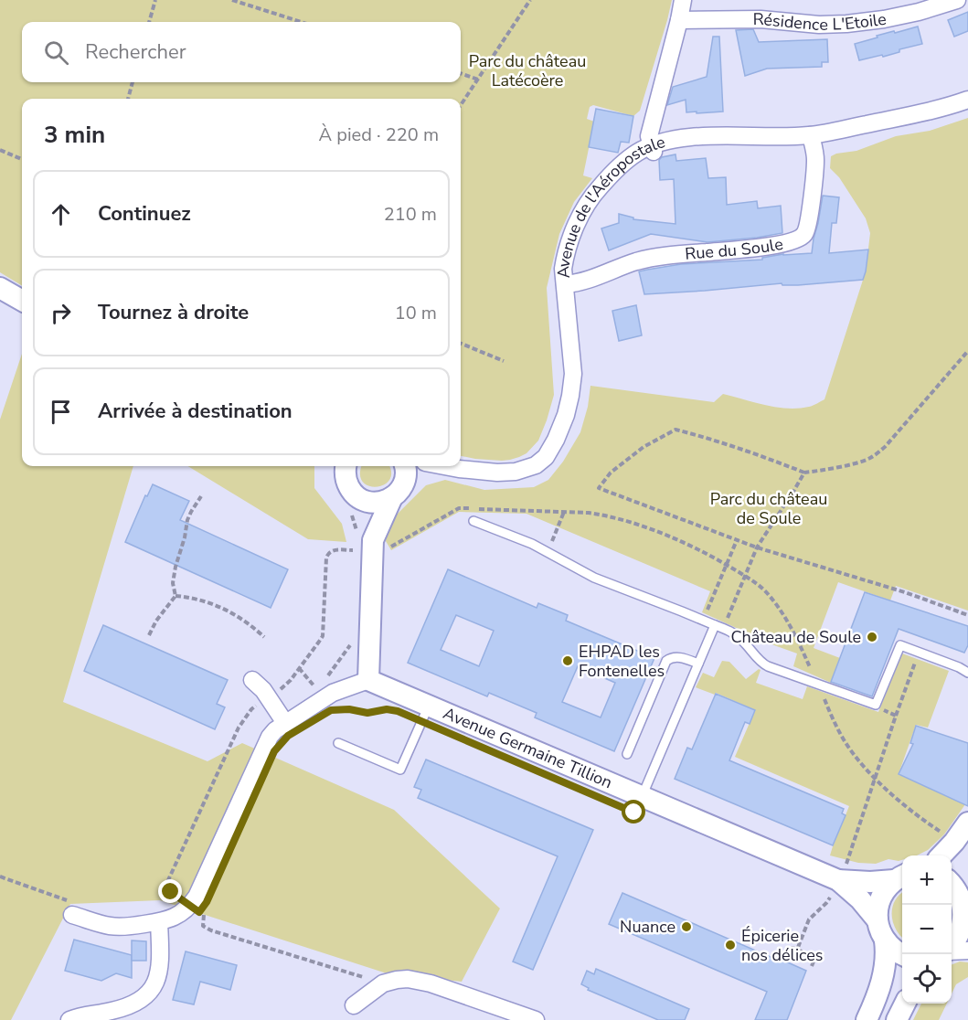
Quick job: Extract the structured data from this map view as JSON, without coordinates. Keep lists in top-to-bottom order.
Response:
{
  "streets": {
    "street": [
      "Résidence L'Etoile",
      "Avenue de l'Aéropostale",
      "Rue du Soule",
      "Avenue Germaine Tillion"
    ]
  },
  "crossings": [
    ["Avenue de l'Aéropostale", "Rue du Soule"]
  ],
  "parks": ["Parc du château Latécoère", "Parc du château de Soule"],
  "places": [
    "Château de Soule",
    "EHPAD les Fontenelles",
    "Nuance",
    "Épicerie nos délices"
  ],
  "page": {
    "search": "Rechercher",
    "heading": ["3 min", "À pied · 220 m"],
    "list": [
      ["Continuez", "210 m"],
      ["Tournez à droite", "10 m"],
      "Arrivée à destination"
    ],
    "map_buttons": ["+", "−"]
  }
}
